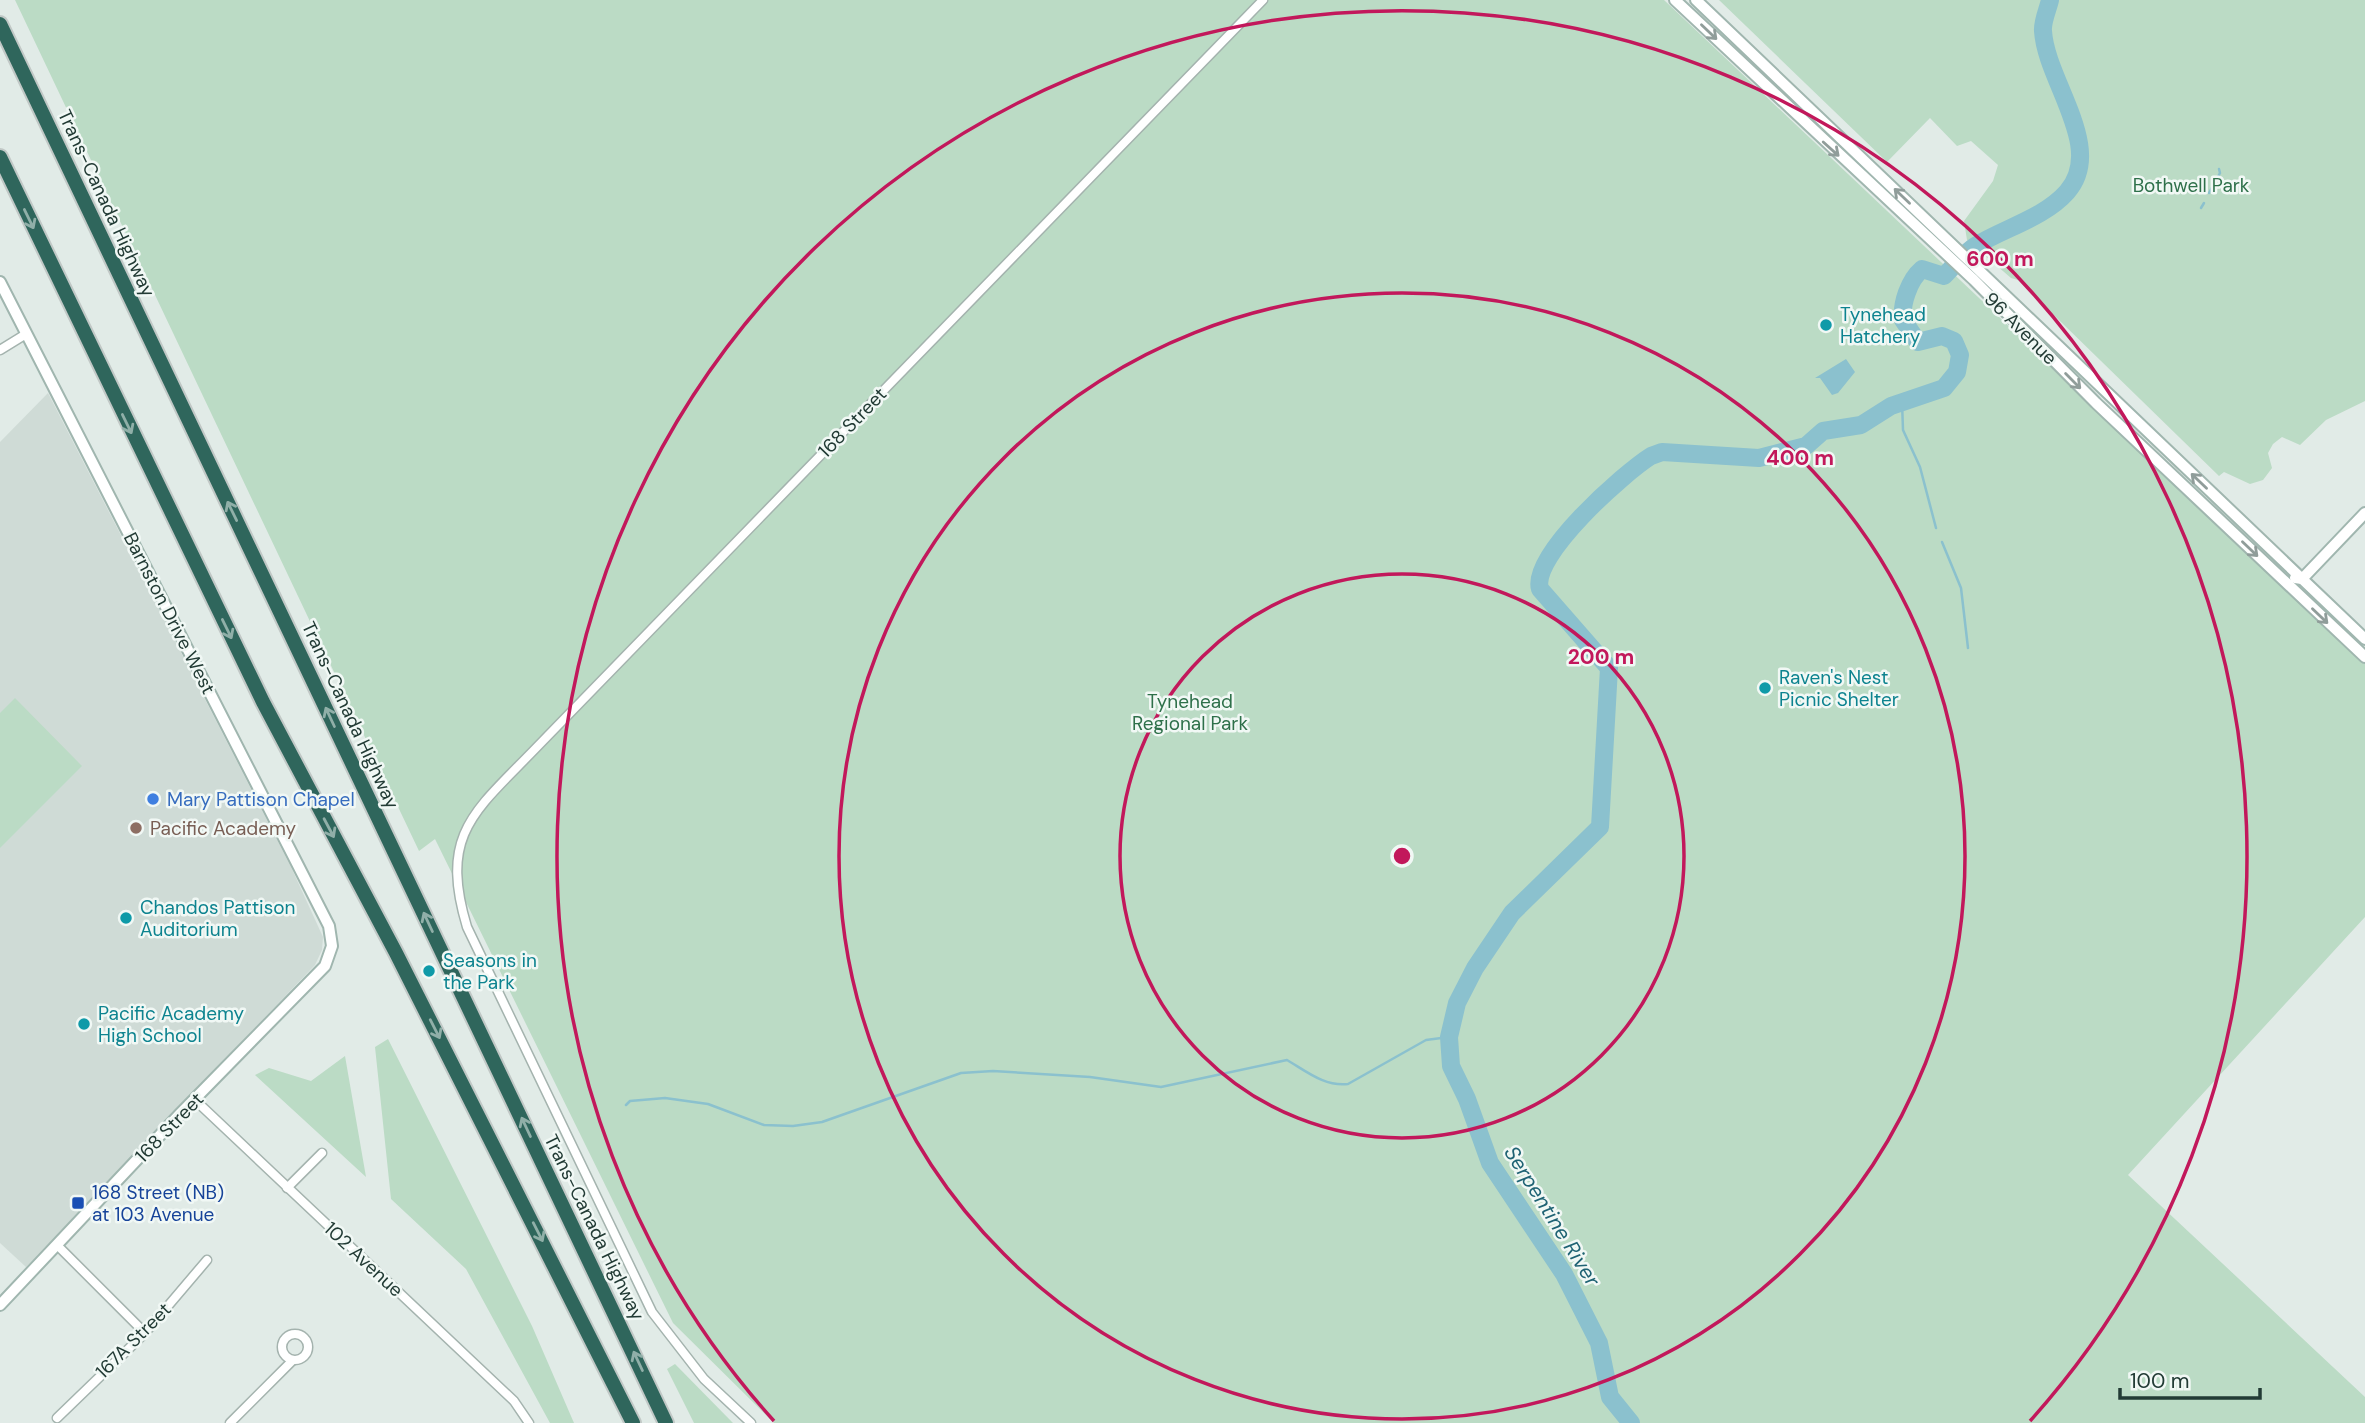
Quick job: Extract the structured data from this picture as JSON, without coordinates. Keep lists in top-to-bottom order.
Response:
{
  "streets": {
    "highway": ["Trans-Canada Highway"],
    "main road": ["96 Avenue", "168 Street", "Barnston Drive West"],
    "street": ["102 Avenue", "167A Street"]
  },
  "crossings": [
    ["168 Street", "Barnston Drive West"],
    ["168 Street", "102 Avenue"]
  ],
  "water": ["Serpentine River"],
  "parks": ["Bothwell Park", "Tynehead Regional Park"],
  "places": {
    "other": [
      "Tynehead Hatchery",
      "Raven's Nest Picnic Shelter",
      "Mary Pattison Chapel",
      "Pacific Academy",
      "Chandos Pattison Auditorium",
      "Seasons in the Park",
      "Pacific Academy High School"
    ],
    "transit": ["168 Street (NB) at 103 Avenue"]
  },
  "scale_bar": "100 m",
  "rings": ["600 m", "400 m", "200 m"]
}
